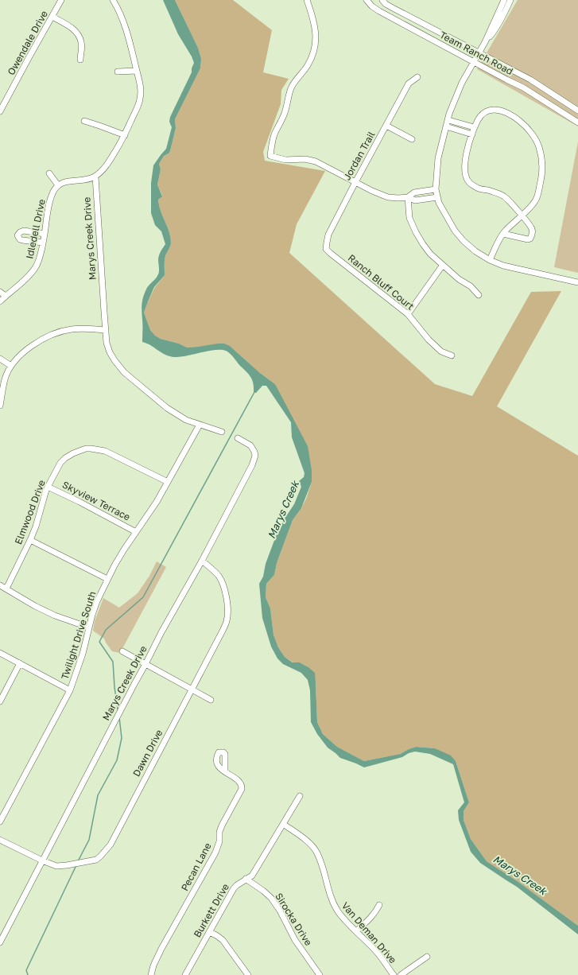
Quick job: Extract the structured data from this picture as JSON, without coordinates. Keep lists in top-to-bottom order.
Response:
{
  "streets": {
    "street": [
      "Owendale Drive",
      "Team Ranch Road",
      "Jordan Trail",
      "Idledell Drive",
      "Marys Creek Drive",
      "Ranch Bluff Court",
      "Skyview Terrace",
      "Elmwood Drive",
      "Twilight Drive South",
      "Dawn Drive",
      "Pecan Lane",
      "Burkett Drive",
      "Sirocka Drive",
      "Van Deman Drive"
    ]
  },
  "crossings": [
    ["Jordan Trail", "Ranch Bluff Court"],
    ["Marys Creek Drive", "Twilight Drive South"],
    ["Marys Creek Drive", "Dawn Drive"],
    ["Skyview Terrace", "Elmwood Drive"],
    ["Skyview Terrace", "Twilight Drive South"],
    ["Elmwood Drive", "Twilight Drive South"],
    ["Burkett Drive", "Sirocka Drive"],
    ["Burkett Drive", "Van Deman Drive"]
  ],
  "water": ["Marys Creek"]
}
